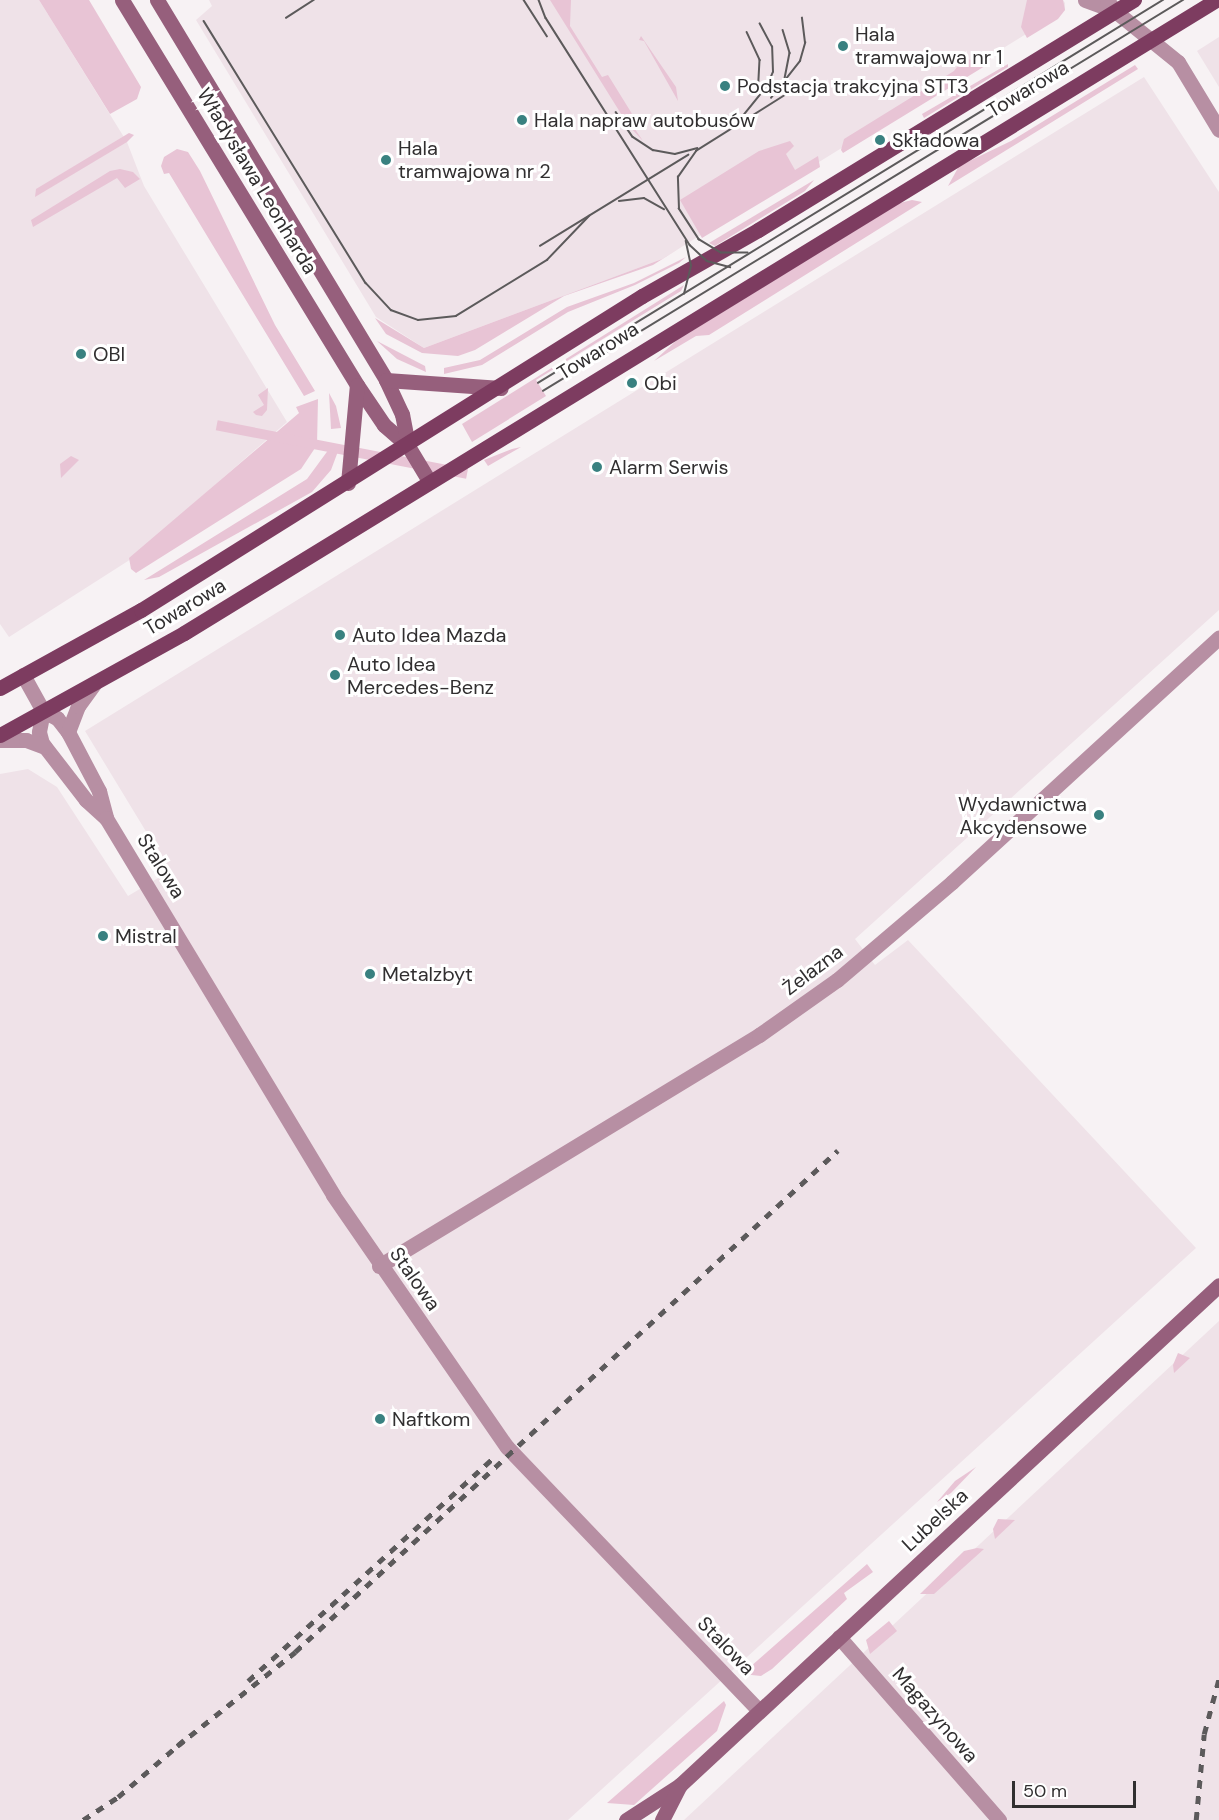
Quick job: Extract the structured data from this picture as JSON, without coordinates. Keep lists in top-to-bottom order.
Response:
{
  "streets": {
    "main road": ["Towarowa", "Władysława Leonharda", "Lubelska"],
    "street": ["Stalowa", "Żelazna", "Magazynowa"]
  },
  "crossings": [
    ["Towarowa", "Władysława Leonharda"],
    ["Towarowa", "Stalowa"],
    ["Stalowa", "Żelazna"],
    ["Stalowa", "Lubelska"],
    ["Lubelska", "Magazynowa"]
  ],
  "places": [
    "Hala tramwajowa nr 1",
    "Podstacja trakcyjna STT3",
    "Hala napraw autobusów",
    "Składowa",
    "Hala tramwajowa nr 2",
    "OBI",
    "Obi",
    "Alarm Serwis",
    "Auto Idea Mazda",
    "Auto Idea Mercedes-Benz",
    "Wydawnictwa Akcydensowe",
    "Mistral",
    "Metalzbyt",
    "Naftkom"
  ],
  "scale_bar": "50 m"
}
